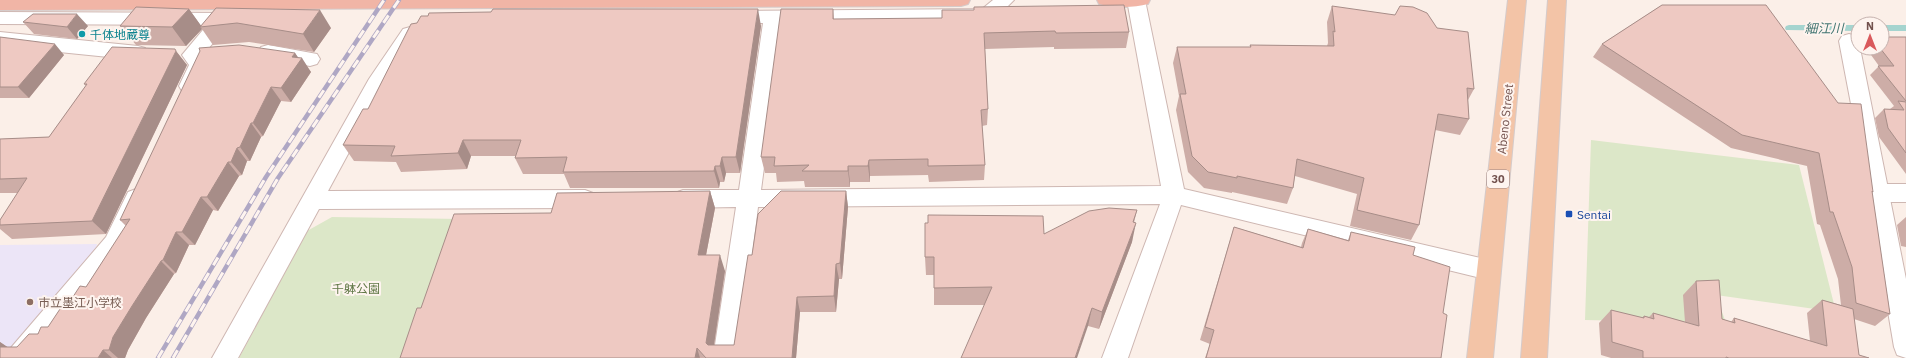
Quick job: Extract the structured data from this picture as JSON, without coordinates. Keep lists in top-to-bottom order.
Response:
{
  "streets": {
    "main road": ["Abeno Street", "30"]
  },
  "water": ["細江川"],
  "parks": ["千躰公園"],
  "places": {
    "other": ["千体地蔵尊", "市立墨江小学校"],
    "transit": ["Sentai"]
  },
  "north": "top"
}
